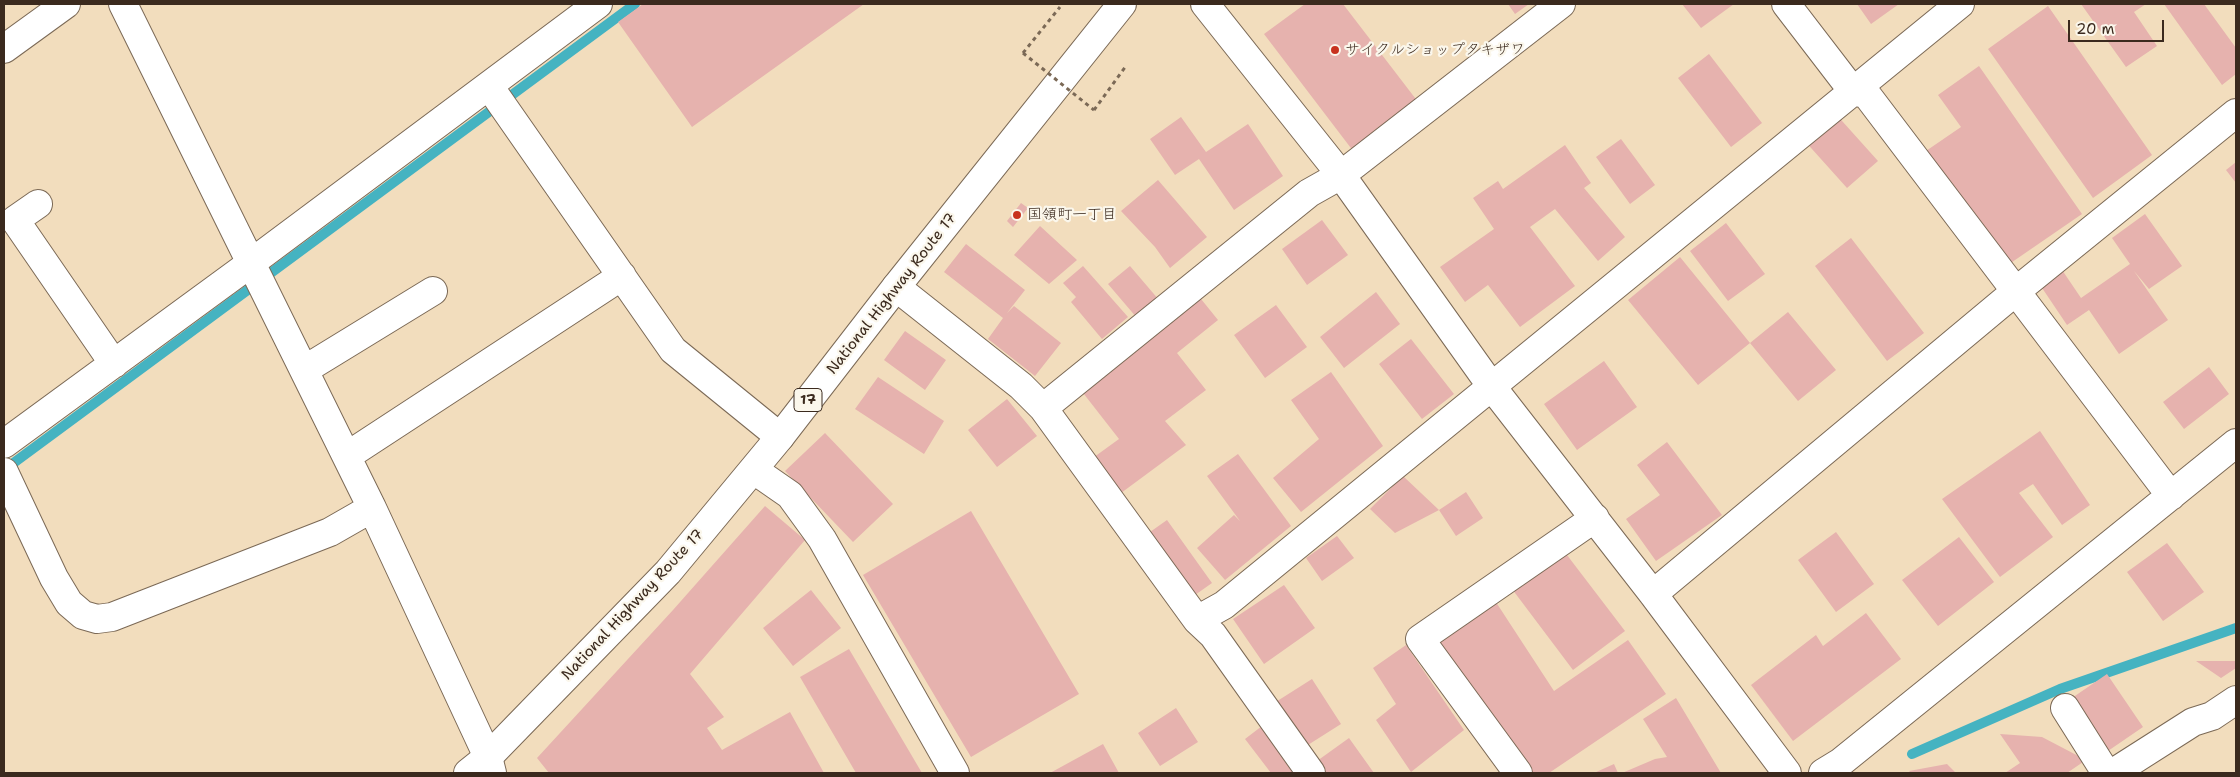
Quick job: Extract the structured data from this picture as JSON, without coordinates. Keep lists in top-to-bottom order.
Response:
{
  "streets": {
    "main road": ["National Highway Route 17", "17"]
  },
  "places": ["サイクルショップタキザワ", "国領町一丁目"],
  "scale_bar": "20 m"
}
